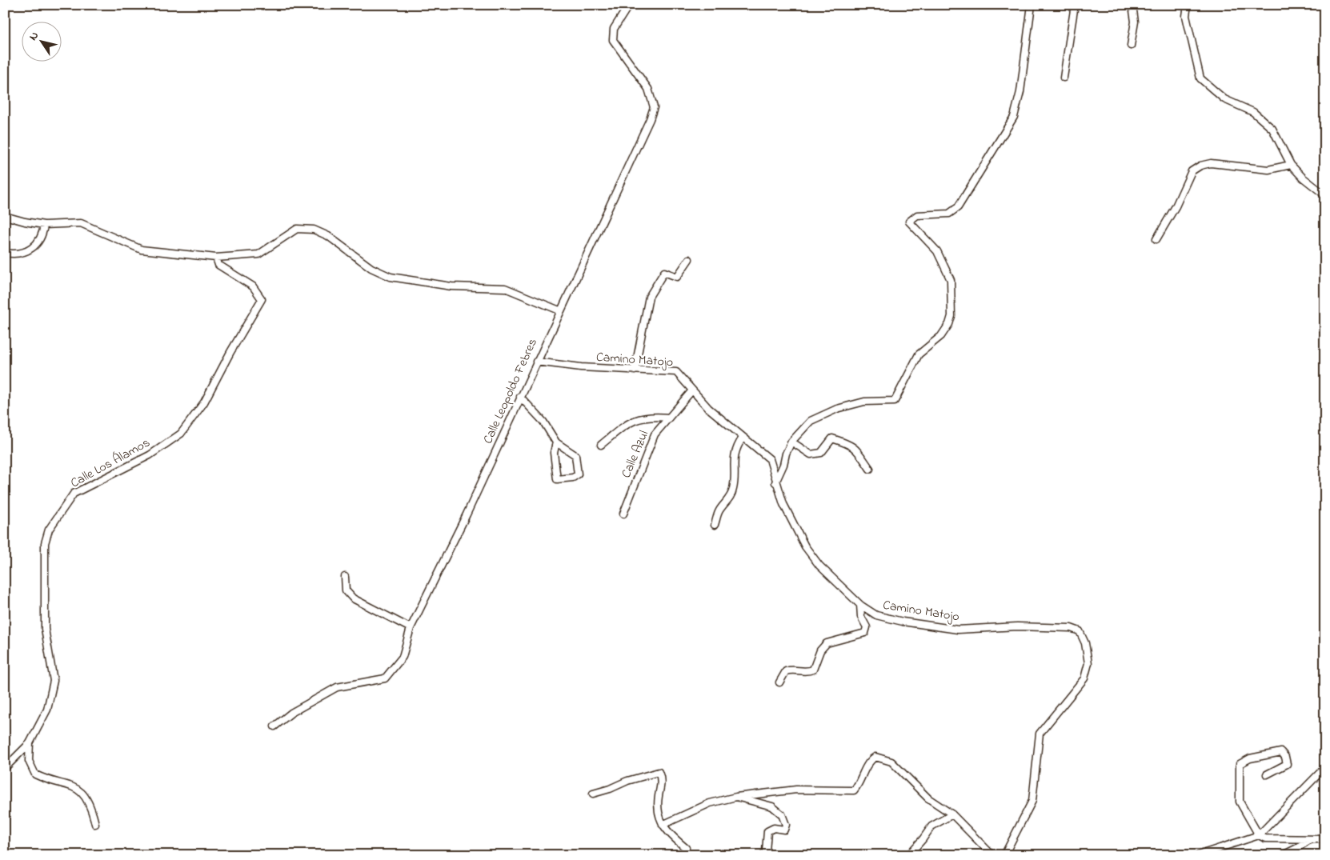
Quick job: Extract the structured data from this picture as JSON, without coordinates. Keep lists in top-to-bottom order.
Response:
{
  "streets": {
    "street": [
      "Camino Matojo",
      "Calle Leopoldo Febres",
      "Calle Azul",
      "Calle Los Álamos"
    ]
  },
  "crossings": [
    ["Camino Matojo", "Calle Leopoldo Febres"],
    ["Camino Matojo", "Calle Azul"]
  ],
  "north": "top left"
}
